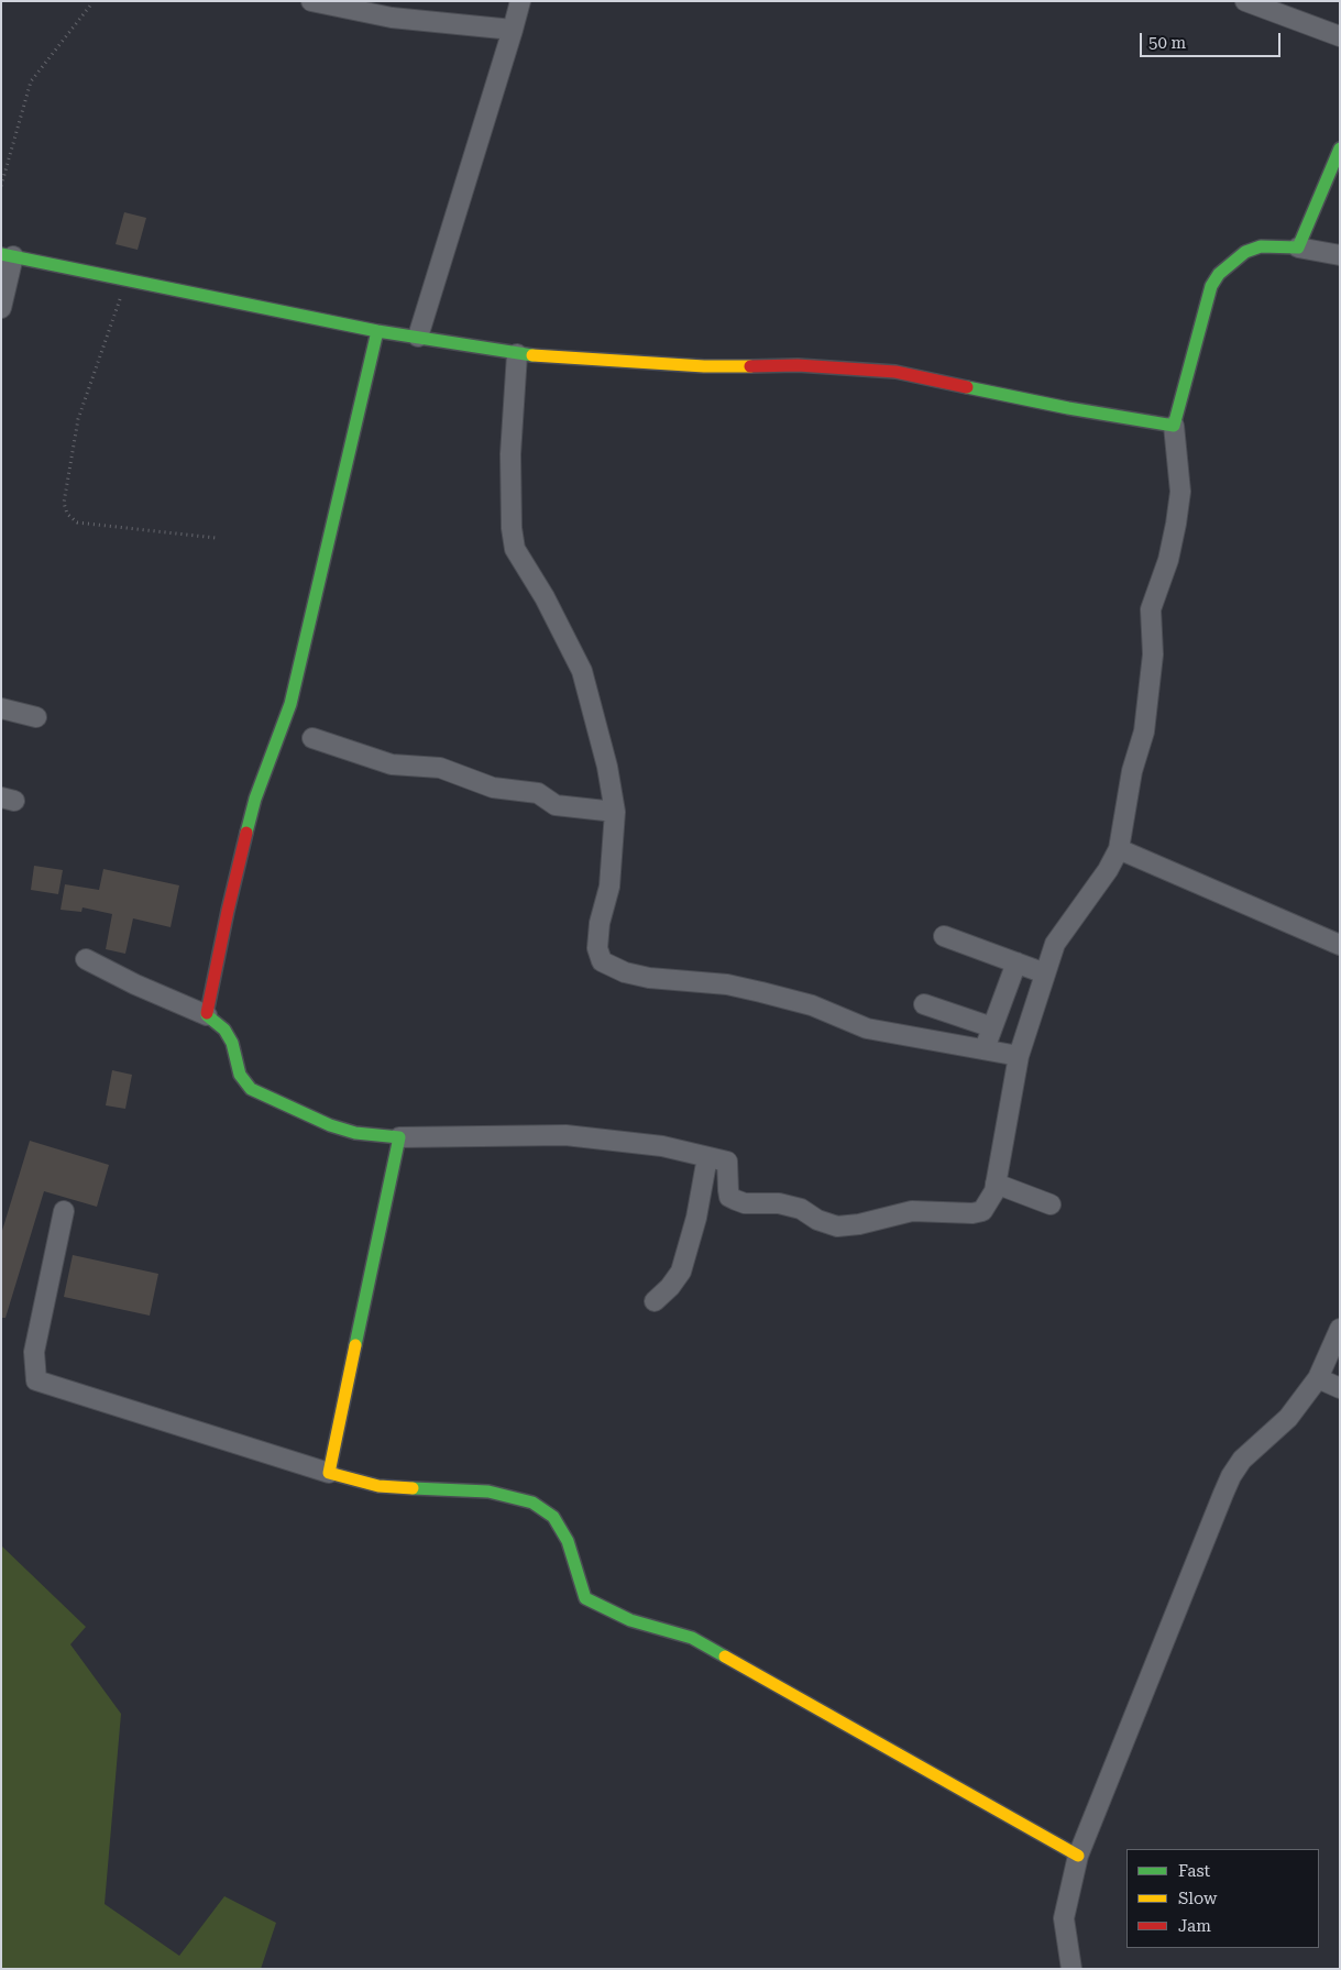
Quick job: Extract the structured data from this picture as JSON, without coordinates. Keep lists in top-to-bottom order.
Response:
{
  "legend": ["Fast", "Slow", "Jam"],
  "scale_bar": "50 m"
}
